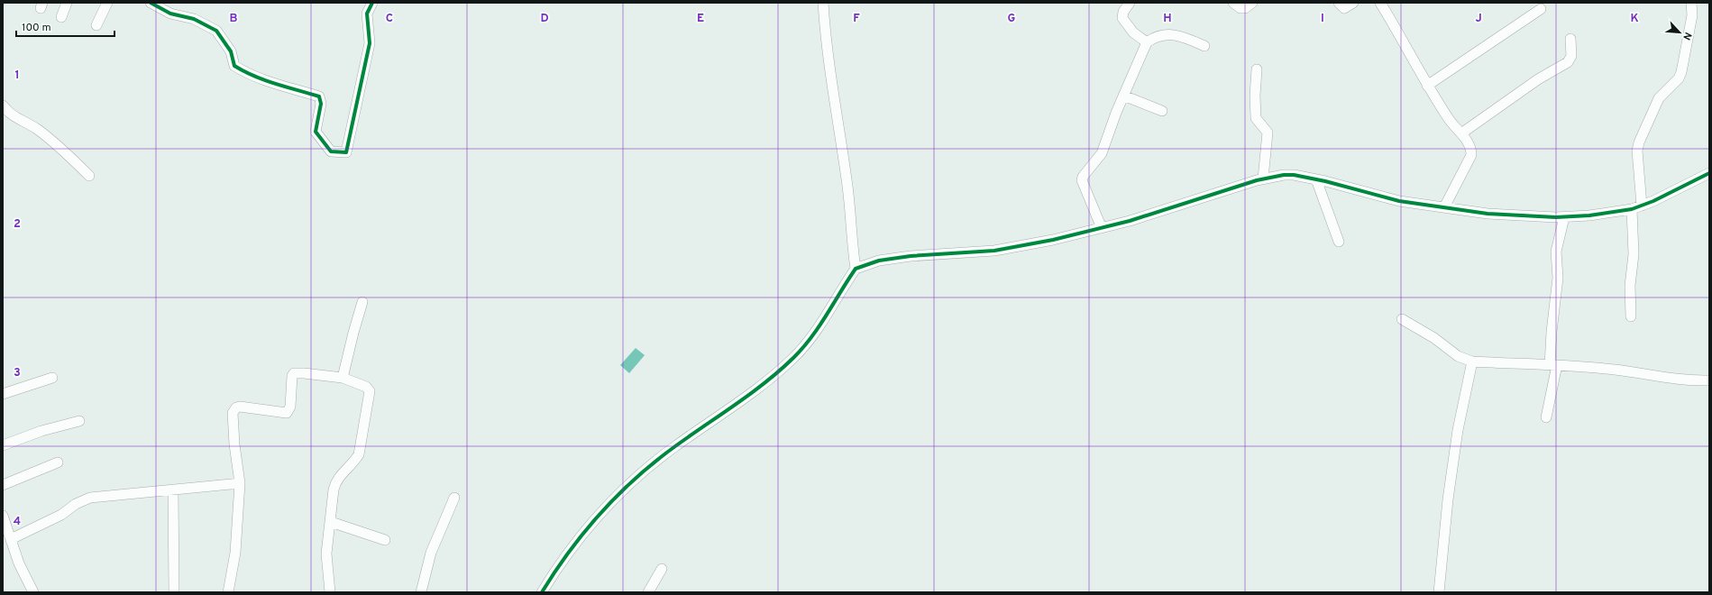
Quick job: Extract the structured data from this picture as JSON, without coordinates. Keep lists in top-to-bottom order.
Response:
{
  "scale_bar": "100 m",
  "north": "bottom right",
  "grid": {
    "columns": [
      "B",
      "C",
      "D",
      "E",
      "F",
      "G",
      "H",
      "I",
      "J",
      "K"
    ],
    "rows": [
      "1",
      "2",
      "3",
      "4"
    ]
  }
}
